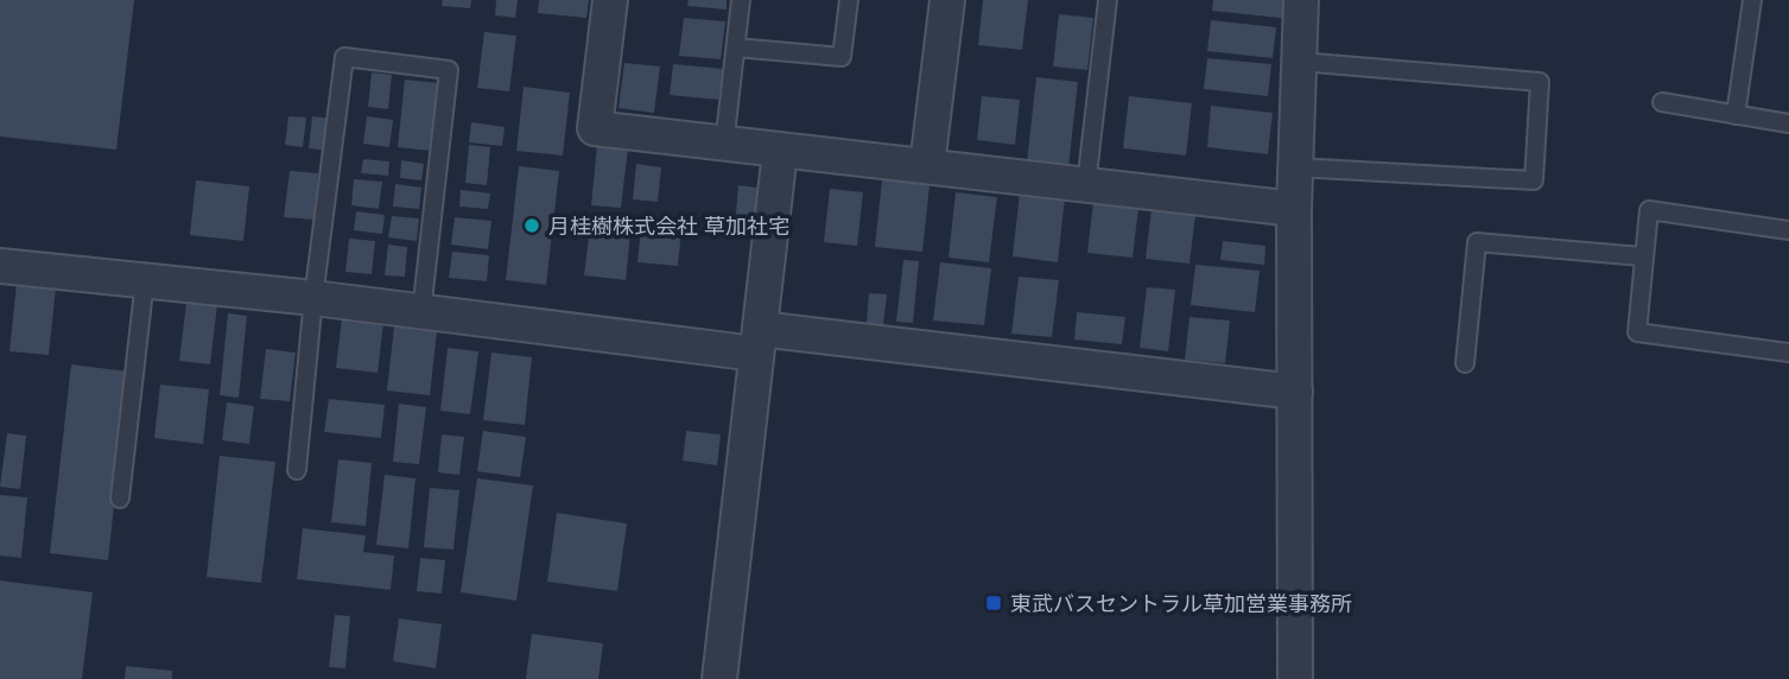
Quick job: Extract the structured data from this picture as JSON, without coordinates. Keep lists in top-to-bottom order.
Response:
{
  "places": {
    "other": ["月桂樹株式会社 草加社宅"],
    "transit": ["東武バスセントラル草加営業事務所"]
  }
}
